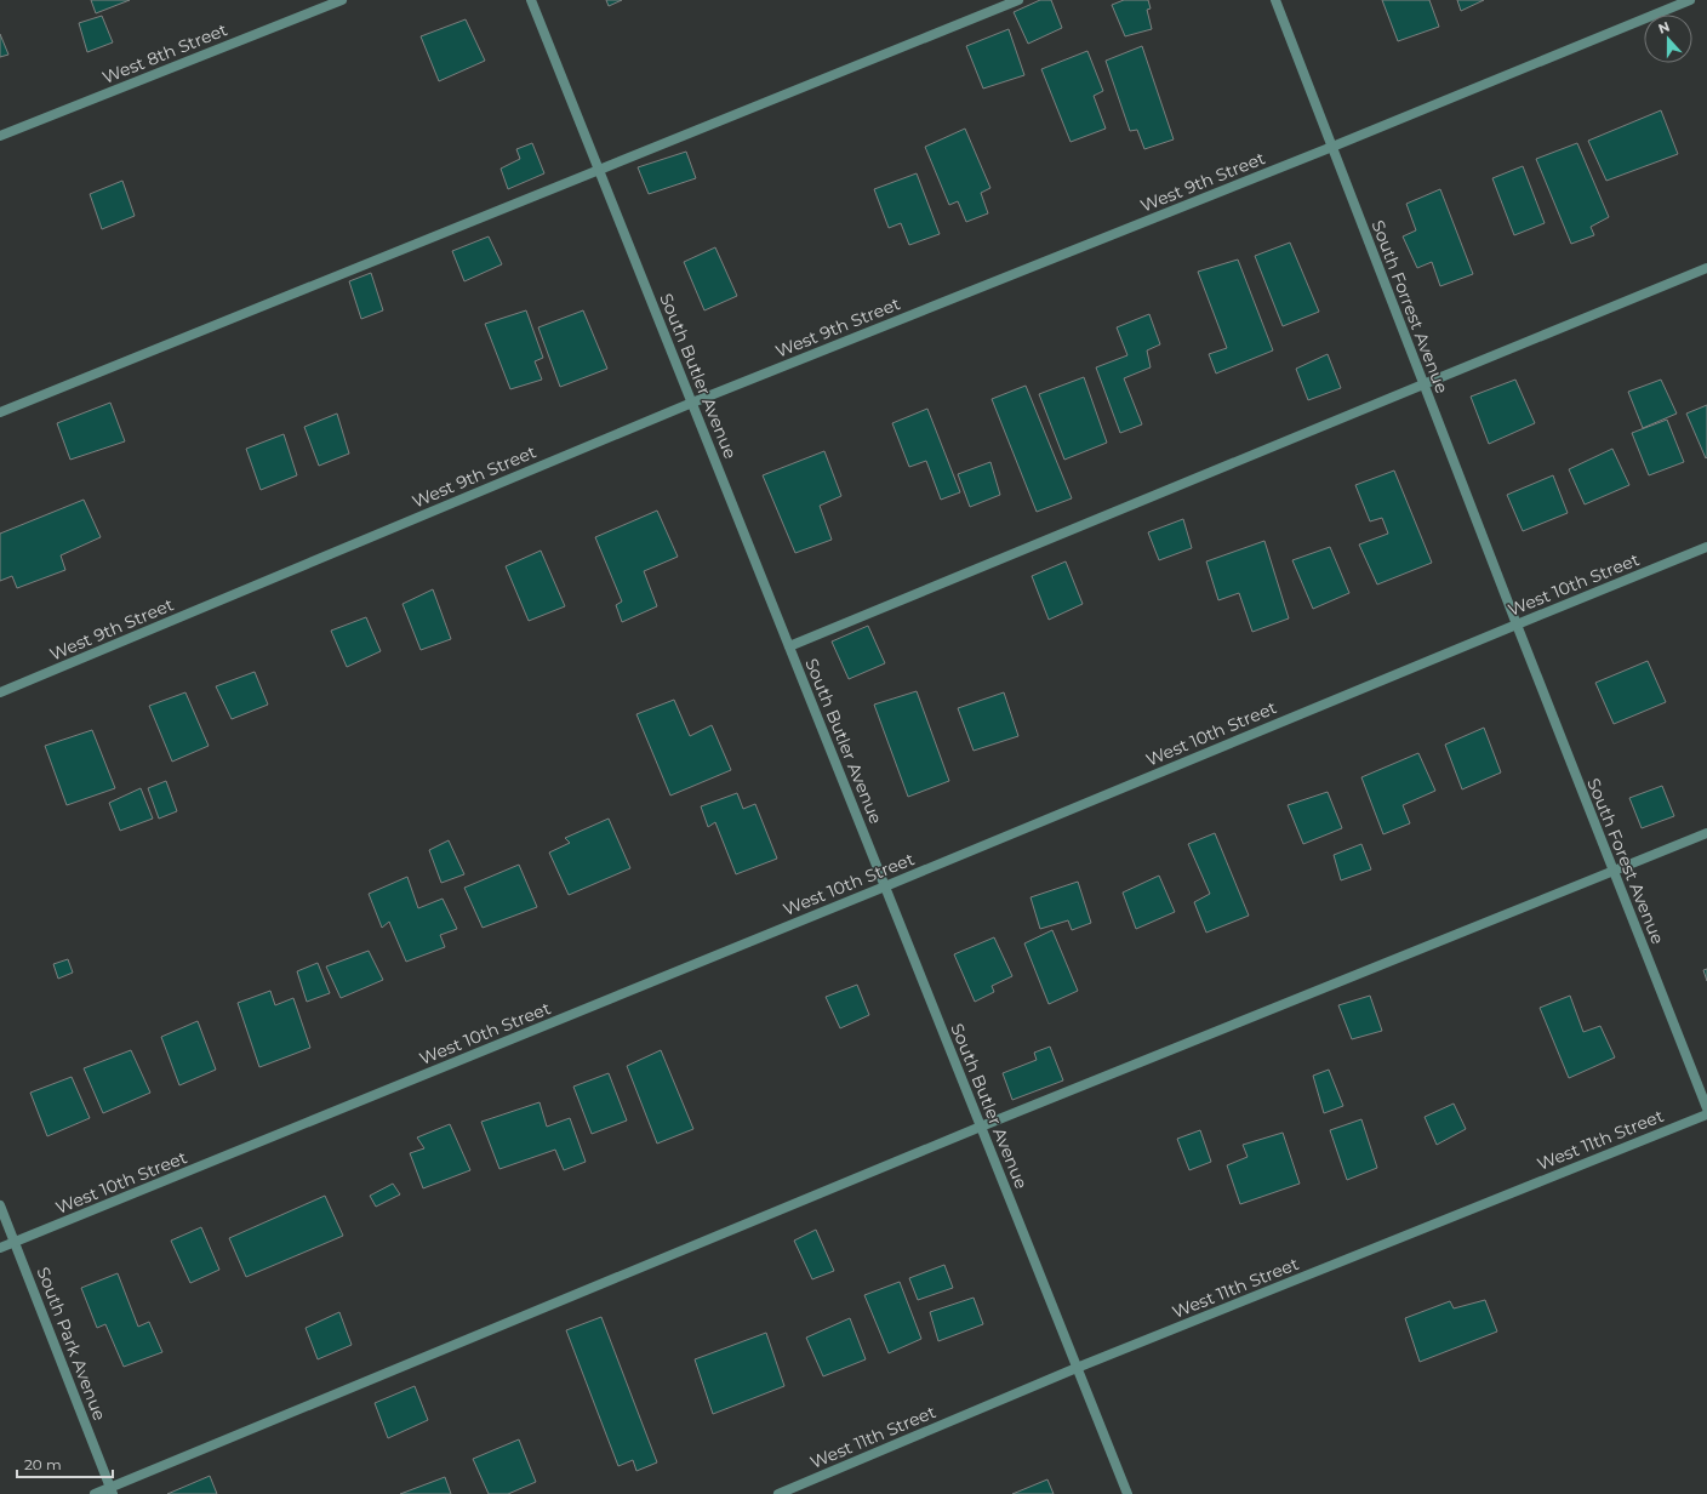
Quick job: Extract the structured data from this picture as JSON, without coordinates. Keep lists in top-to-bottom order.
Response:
{
  "streets": {
    "street": [
      "West 8th Street",
      "West 9th Street",
      "South Forrest Avenue",
      "South Butler Avenue",
      "West 10th Street",
      "South Forest Avenue",
      "West 11th Street",
      "South Park Avenue"
    ]
  },
  "crossings": [
    ["West 9th Street", "South Forrest Avenue"],
    ["West 9th Street", "South Butler Avenue"],
    ["South Forrest Avenue", "West 10th Street"],
    ["South Forrest Avenue", "South Forest Avenue"],
    ["South Butler Avenue", "West 10th Street"],
    ["South Butler Avenue", "West 11th Street"],
    ["West 10th Street", "South Forest Avenue"],
    ["West 10th Street", "South Park Avenue"]
  ],
  "scale_bar": "20 m",
  "north": "top"
}
